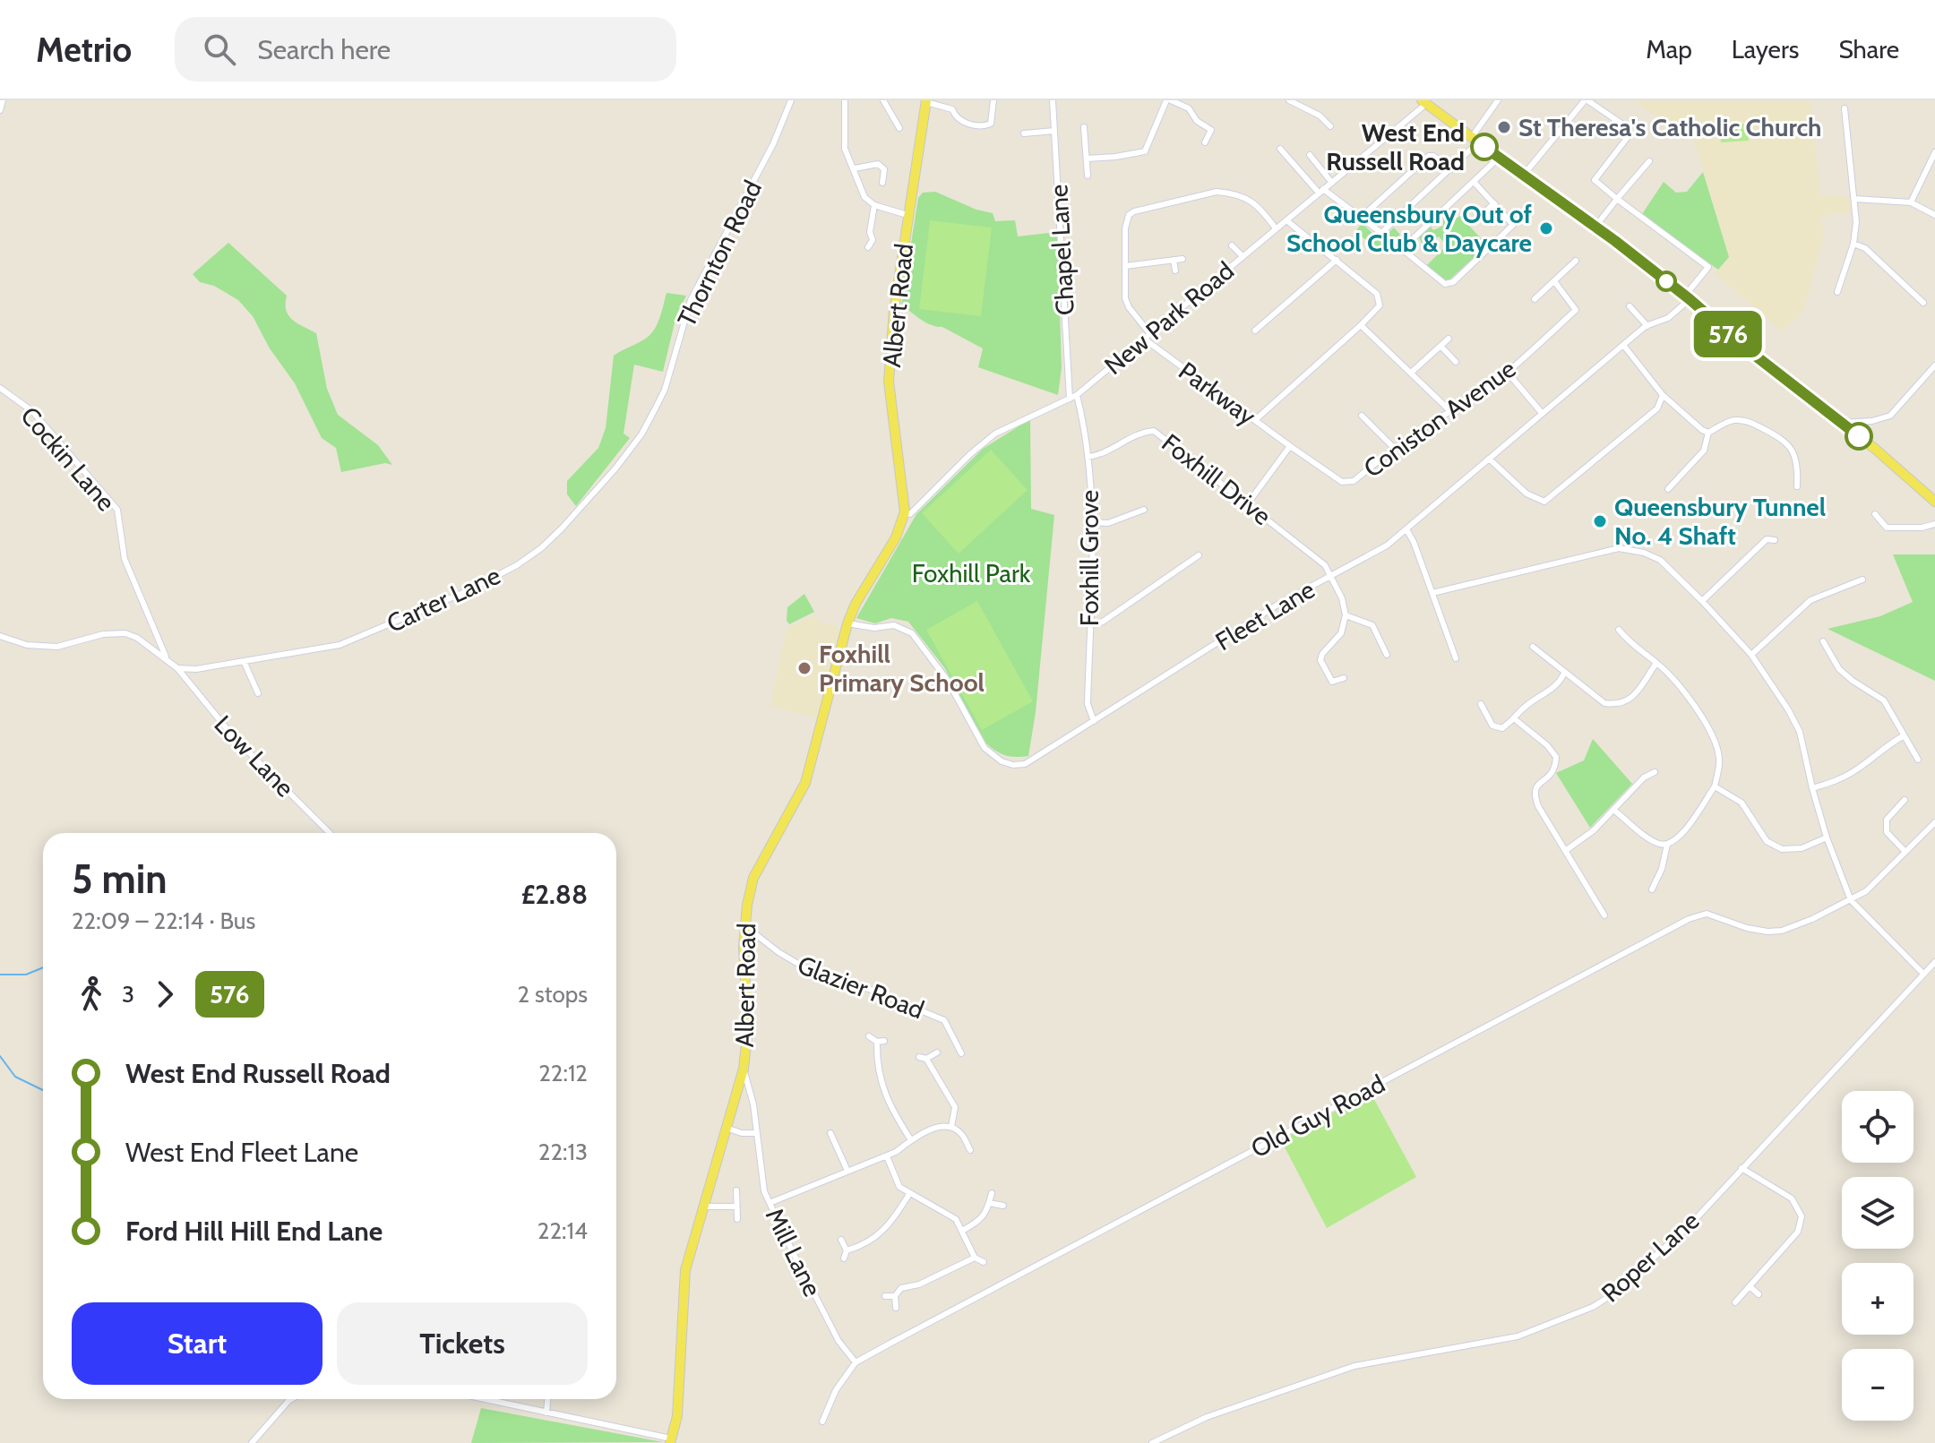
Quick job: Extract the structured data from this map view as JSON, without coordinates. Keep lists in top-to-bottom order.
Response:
{
  "streets": {
    "main road": ["Albert Road"],
    "street": [
      "Chapel Lane",
      "Thornton Road",
      "New Park Road",
      "Parkway",
      "Coniston Avenue",
      "Cockin Lane",
      "Foxhill Drive",
      "Foxhill Grove",
      "Carter Lane",
      "Fleet Lane",
      "Low Lane",
      "Glazier Road",
      "Old Guy Road",
      "Mill Lane",
      "Roper Lane"
    ]
  },
  "crossings": [
    ["Chapel Lane", "New Park Road"],
    ["Thornton Road", "Carter Lane"],
    ["Albert Road", "New Park Road"],
    ["Albert Road", "Fleet Lane"],
    ["Albert Road", "Glazier Road"],
    ["Albert Road", "Mill Lane"],
    ["New Park Road", "Parkway"],
    ["New Park Road", "Foxhill Grove"],
    ["Parkway", "Coniston Avenue"],
    ["Foxhill Drive", "Foxhill Grove"],
    ["Foxhill Drive", "Fleet Lane"],
    ["Foxhill Grove", "Fleet Lane"],
    ["Carter Lane", "Low Lane"],
    ["Old Guy Road", "Mill Lane"]
  ],
  "parks": ["Foxhill Park"],
  "places": [
    "St Theresa's Catholic Church",
    "West End Russell Road",
    "Queensbury Out of School Club & Daycare",
    "Queensbury Tunnel No. 4 Shaft",
    "Foxhill Primary School"
  ],
  "lines": ["bus line 576"],
  "page": {
    "header": "Metrio",
    "search": "Search here",
    "nav": ["Map", "Layers", "Share"],
    "on_map": "576",
    "heading": ["5 min", "22:09 – 22:14 · Bus", "£2.88"],
    "legs": ["3", "576", "2 stops"],
    "list": [
      {
        "name": "West End Russell Road",
        "value": "22:12"
      },
      {
        "name": "West End Fleet Lane",
        "value": "22:13"
      },
      {
        "name": "Ford Hill Hill End Lane",
        "value": "22:14"
      }
    ],
    "map_buttons": ["+", "−"],
    "buttons": ["Start", "Tickets"]
  }
}
